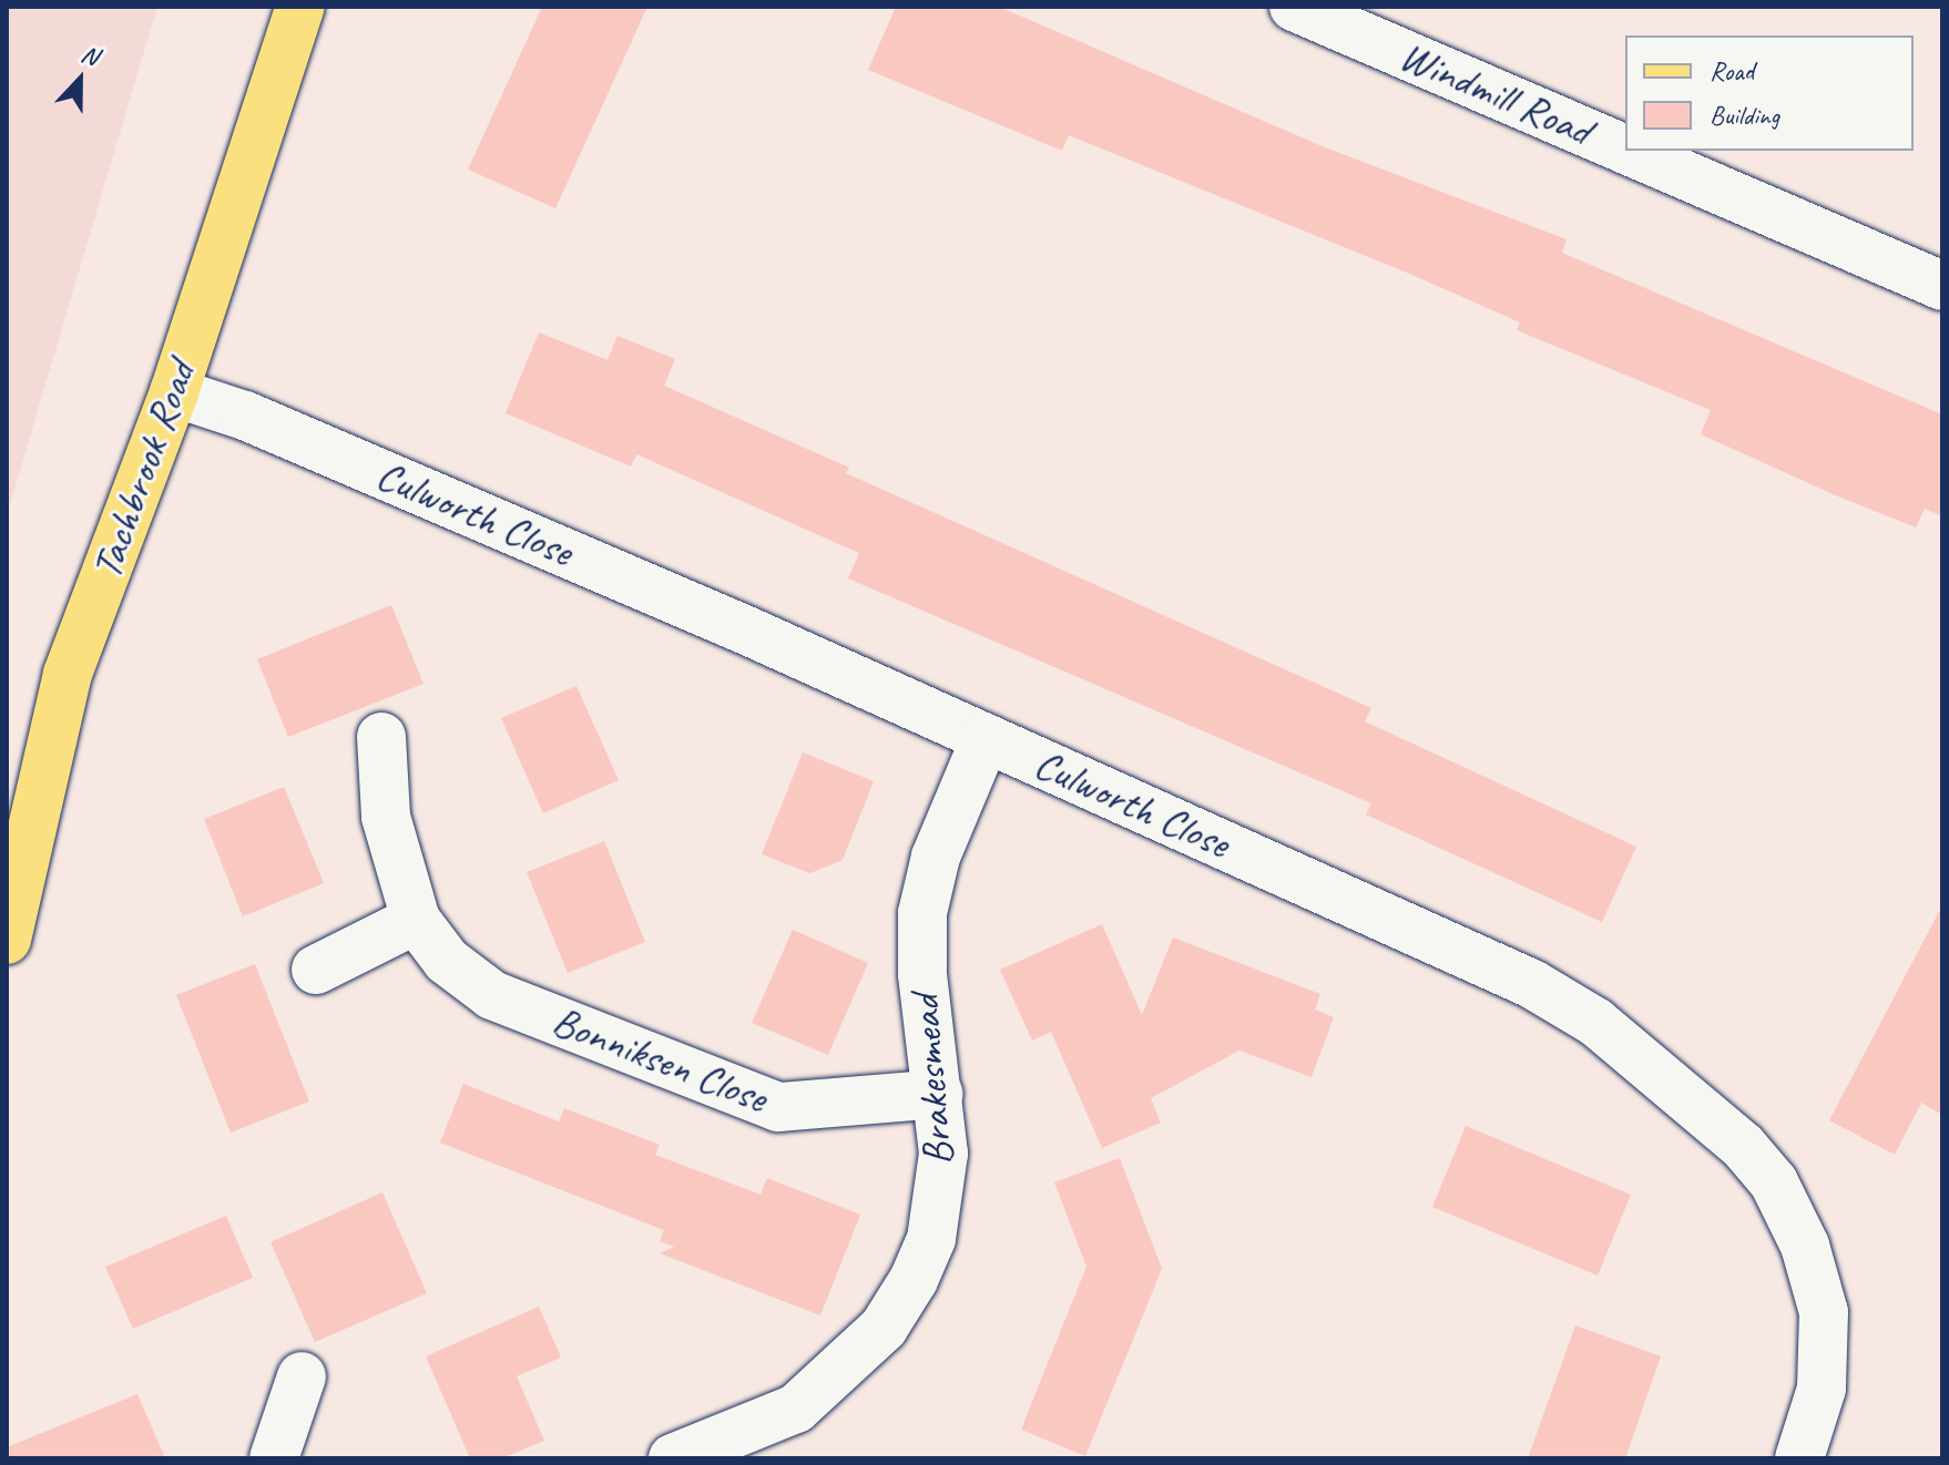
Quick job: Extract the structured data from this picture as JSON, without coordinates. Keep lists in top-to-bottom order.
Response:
{
  "streets": {
    "main road": ["Tachbrook Road"],
    "street": [
      "Windmill Road",
      "Culworth Close",
      "Bonniksen Close",
      "Brakesmead"
    ]
  },
  "crossings": [
    ["Tachbrook Road", "Culworth Close"],
    ["Culworth Close", "Brakesmead"],
    ["Bonniksen Close", "Brakesmead"]
  ],
  "legend": ["Road", "Building"],
  "north": "top"
}
